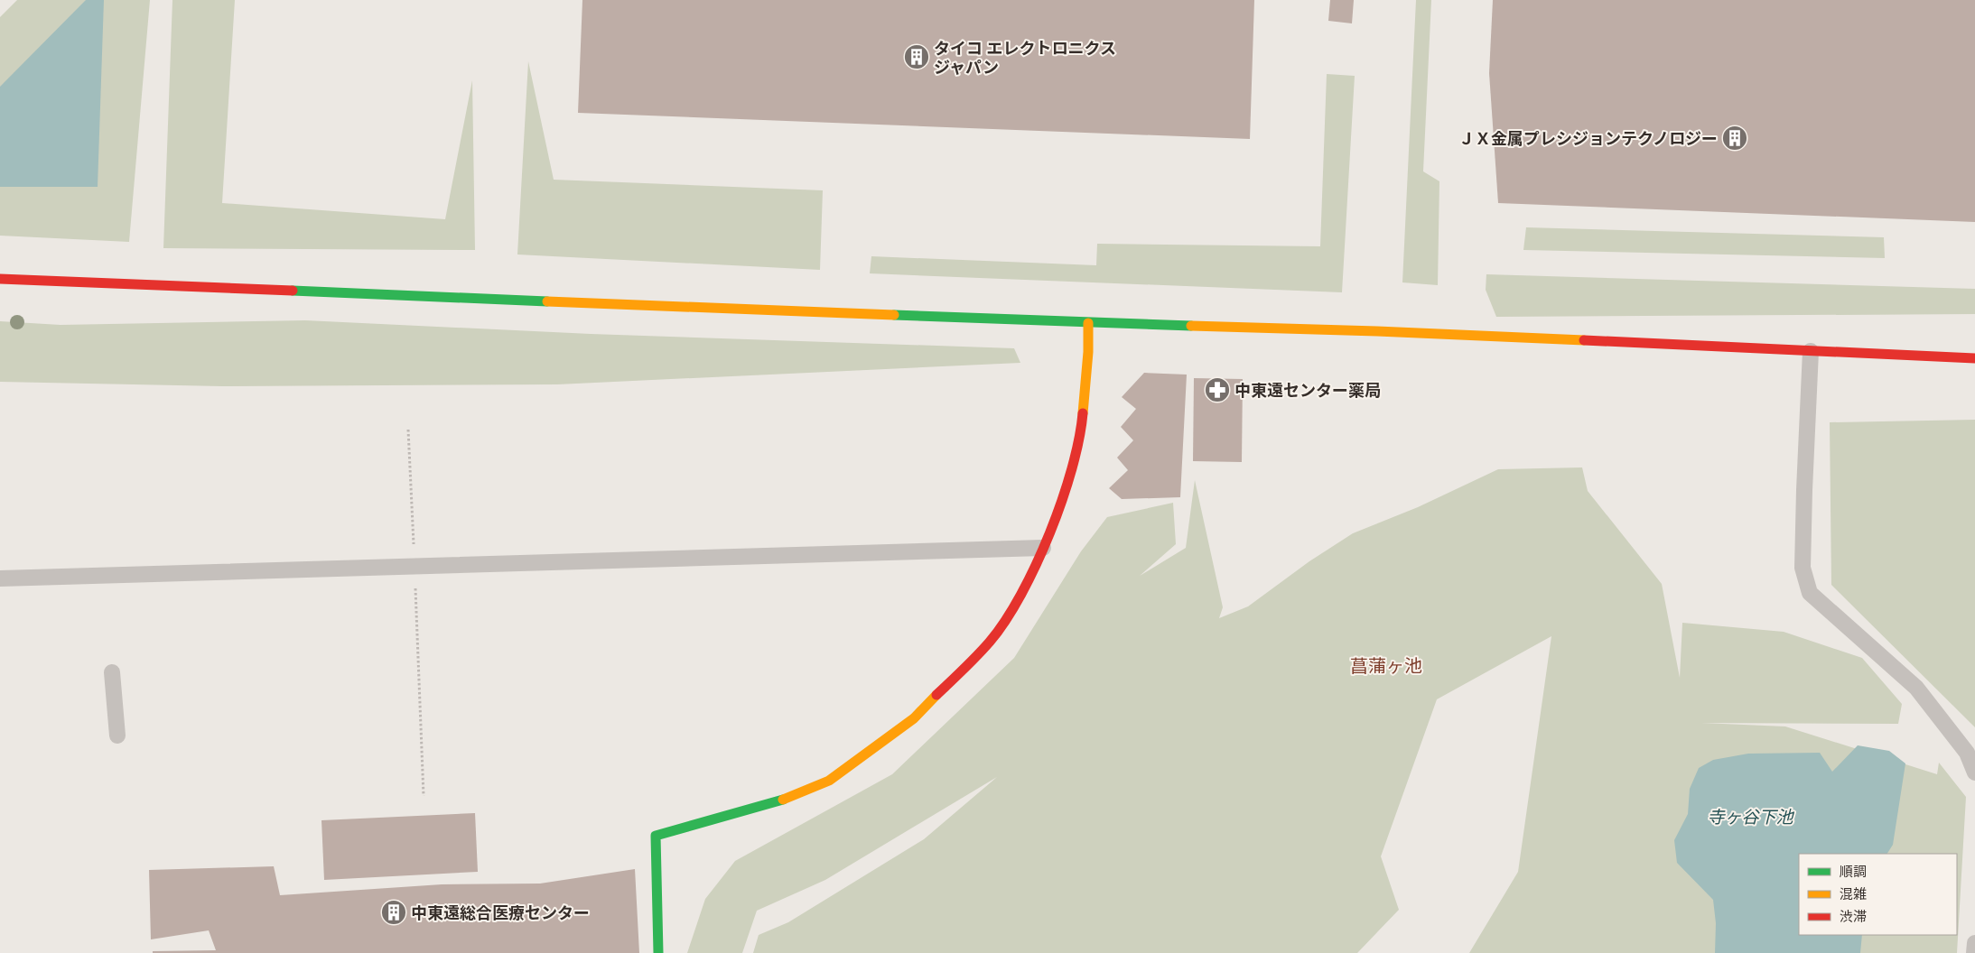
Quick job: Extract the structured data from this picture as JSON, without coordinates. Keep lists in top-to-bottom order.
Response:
{
  "districts": ["菖蒲ヶ池"],
  "water": ["寺ヶ谷下池"],
  "places": {
    "building": ["タイコ エレクトロニクス ジャパン", "ＪＸ金属プレシジョンテクノロジー", "中東遠総合医療センター"],
    "pharmacy": ["中東遠センター薬局"]
  },
  "legend": ["順調", "混雑", "渋滞"]
}
